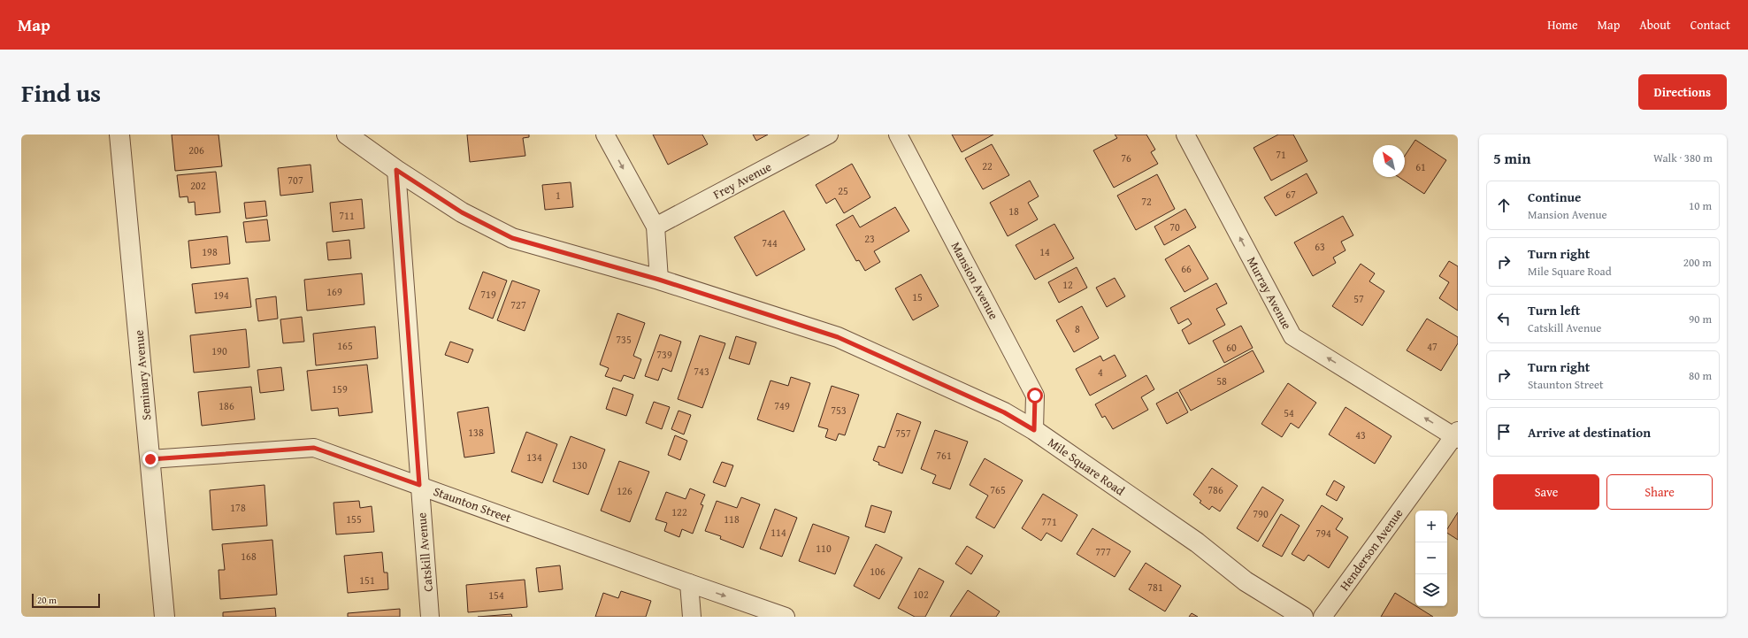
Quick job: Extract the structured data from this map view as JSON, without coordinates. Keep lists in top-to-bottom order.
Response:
{
  "streets": {
    "street": [
      "Frey Avenue",
      "Mansion Avenue",
      "Murray Avenue",
      "Seminary Avenue",
      "Mile Square Road",
      "Staunton Street",
      "Henderson Avenue",
      "Catskill Avenue"
    ]
  },
  "crossings": [
    ["Mansion Avenue", "Mile Square Road"],
    ["Murray Avenue", "Henderson Avenue"],
    ["Seminary Avenue", "Staunton Street"],
    ["Mile Square Road", "Catskill Avenue"],
    ["Staunton Street", "Catskill Avenue"]
  ],
  "one_way": ["Murray Avenue"],
  "house_numbers": [
    "206",
    "71",
    "76",
    "22",
    "61",
    "707",
    "202",
    "25",
    "67",
    "1",
    "72",
    "18",
    "711",
    "70",
    "23",
    "744",
    "63",
    "198",
    "14",
    "66",
    "12",
    "169",
    "719",
    "194",
    "15",
    "57",
    "727",
    "8",
    "735",
    "165",
    "47",
    "60",
    "190",
    "739",
    "743",
    "4",
    "58",
    "159",
    "186",
    "749",
    "753",
    "54",
    "138",
    "757",
    "43",
    "761",
    "134",
    "130",
    "765",
    "786",
    "126",
    "178",
    "122",
    "790",
    "155",
    "118",
    "771",
    "114",
    "794",
    "110",
    "777",
    "168",
    "106",
    "151",
    "781",
    "102",
    "154"
  ],
  "scale_bar": "20 m",
  "north": "top left",
  "page": {
    "header": "Map",
    "nav": [
      "Home",
      "Map",
      "About",
      "Contact"
    ],
    "title": "Find us",
    "buttons": [
      "Directions",
      ["Save", "Share"]
    ],
    "heading": ["5 min", "Walk · 380 m"],
    "list": [
      ["Continue", "Mansion Avenue", "10 m"],
      ["Turn right", "Mile Square Road", "200 m"],
      ["Turn left", "Catskill Avenue", "90 m"],
      ["Turn right", "Staunton Street", "80 m"],
      "Arrive at destination"
    ],
    "map_buttons": ["+", "−"],
    "scale": "20 m"
  }
}
